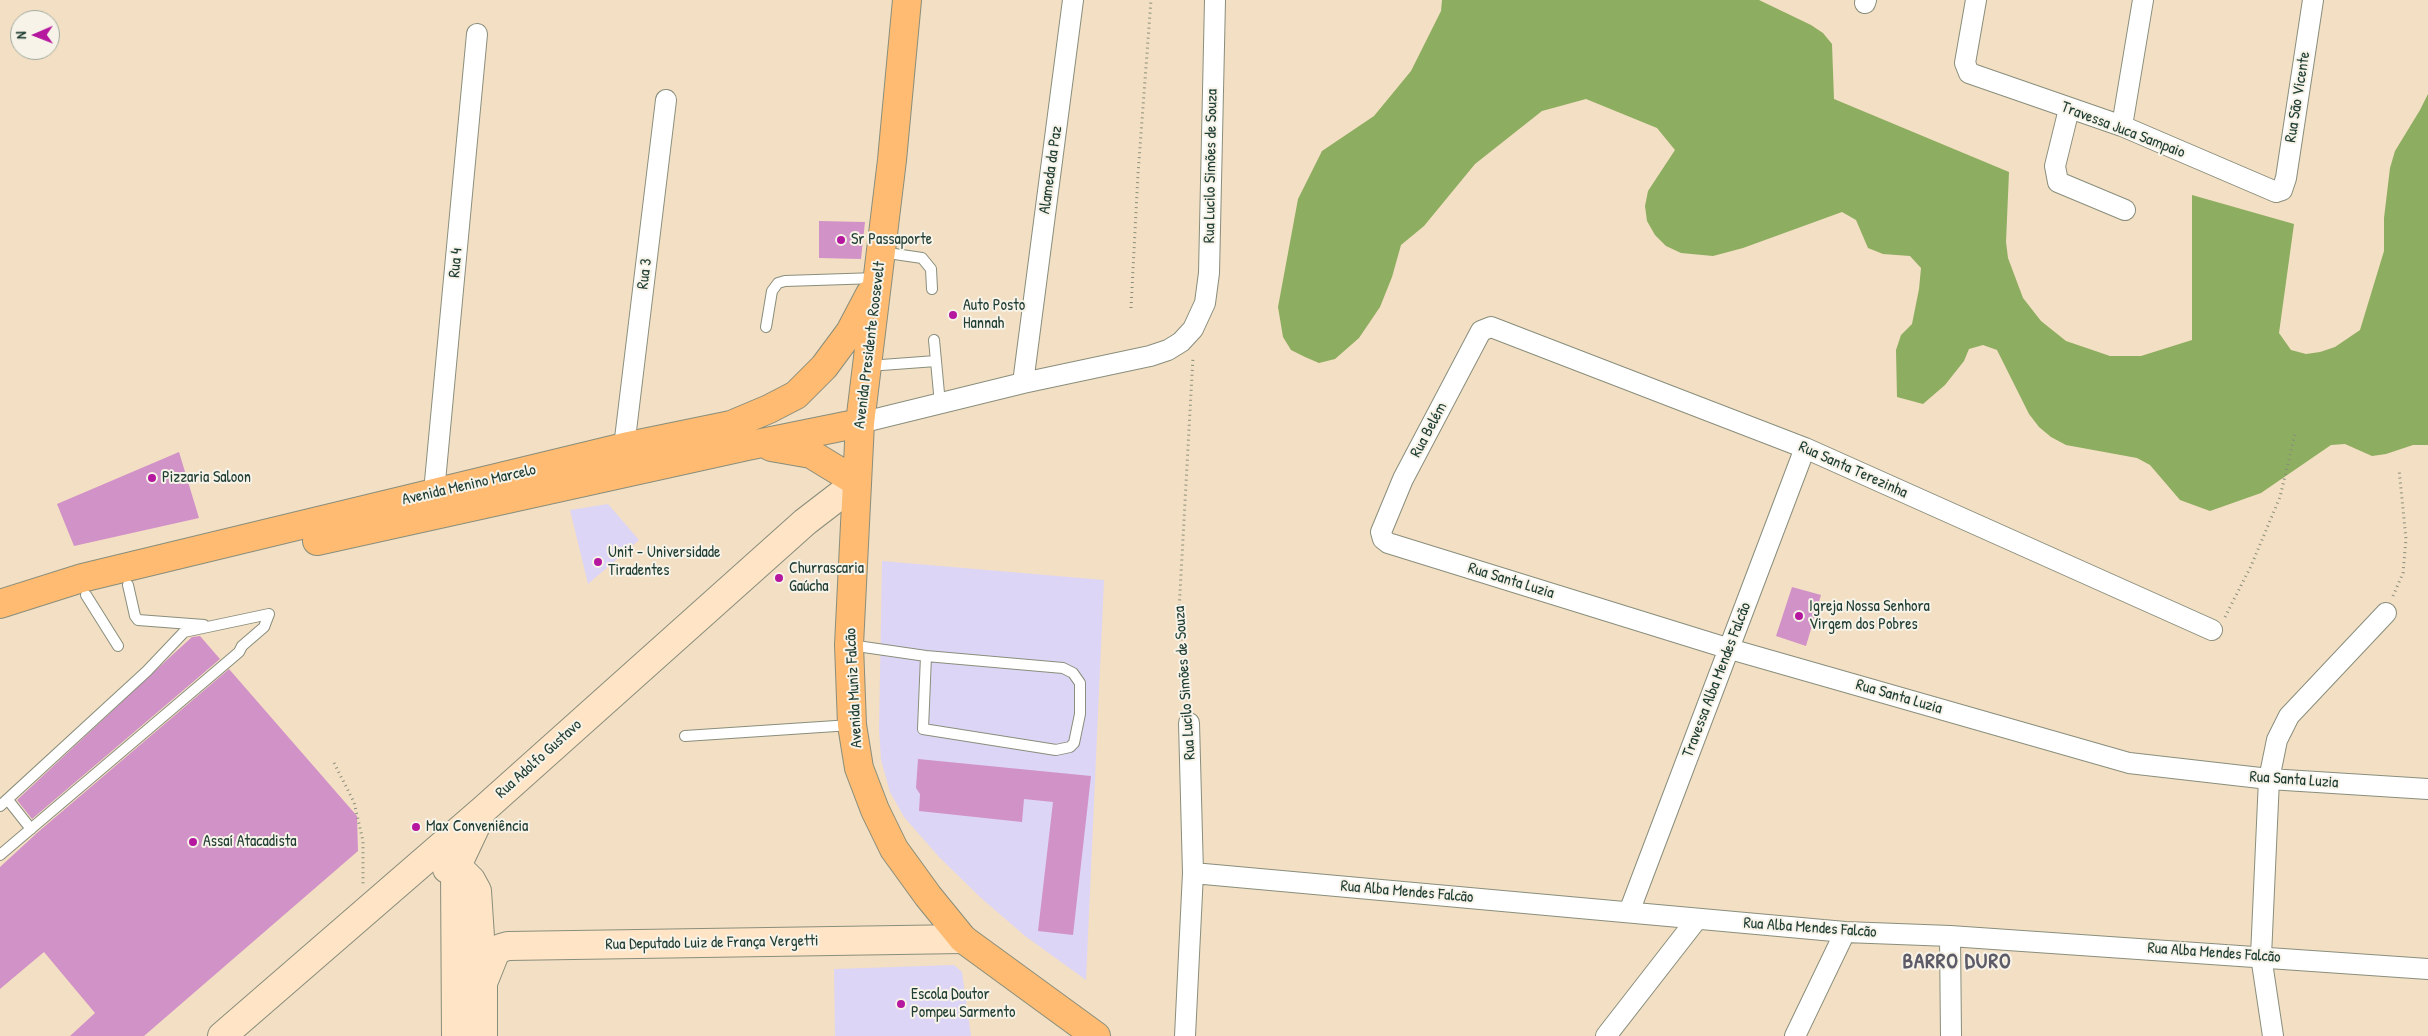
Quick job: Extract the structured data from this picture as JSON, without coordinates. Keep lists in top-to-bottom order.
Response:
{
  "streets": {
    "main road": [
      "Avenida Presidente Roosevelt",
      "Avenida Menino Marcelo",
      "Avenida Muniz Falcão",
      "Rua Adolfo Gustavo",
      "Rua Deputado Luiz de França Vergetti"
    ],
    "street": [
      "Rua São Vicente",
      "Travessa Juca Sampaio",
      "Rua Lucilo Simões de Souza",
      "Alameda da Paz",
      "Rua 4",
      "Rua 3",
      "Rua Belém",
      "Rua Santa Terezinha",
      "Rua Santa Luzia",
      "Travessa Alba Mendes Falcão",
      "Rua Alba Mendes Falcão"
    ]
  },
  "crossings": [
    ["Rua São Vicente", "Travessa Juca Sampaio"],
    ["Rua Lucilo Simões de Souza", "Alameda da Paz"],
    ["Rua Lucilo Simões de Souza", "Avenida Presidente Roosevelt"],
    ["Rua Lucilo Simões de Souza", "Avenida Menino Marcelo"],
    ["Rua Lucilo Simões de Souza", "Rua Alba Mendes Falcão"],
    ["Rua 4", "Avenida Menino Marcelo"],
    ["Rua 3", "Avenida Menino Marcelo"],
    ["Avenida Presidente Roosevelt", "Avenida Menino Marcelo"],
    ["Avenida Presidente Roosevelt", "Avenida Muniz Falcão"],
    ["Avenida Presidente Roosevelt", "Rua Adolfo Gustavo"],
    ["Rua Belém", "Rua Santa Terezinha"],
    ["Rua Belém", "Rua Santa Luzia"],
    ["Rua Santa Terezinha", "Travessa Alba Mendes Falcão"],
    ["Rua Santa Luzia", "Travessa Alba Mendes Falcão"],
    ["Travessa Alba Mendes Falcão", "Rua Alba Mendes Falcão"],
    ["Avenida Muniz Falcão", "Rua Adolfo Gustavo"],
    ["Avenida Muniz Falcão", "Rua Deputado Luiz de França Vergetti"]
  ],
  "districts": ["BARRO DURO"],
  "places": [
    "Sr Passaporte",
    "Auto Posto Hannah",
    "Pizzaria Saloon",
    "Unit - Universidade Tiradentes",
    "Churrascaria Gaúcha",
    "Igreja Nossa Senhora Virgem dos Pobres",
    "Max Conveniência",
    "Assaí Atacadista",
    "Escola Doutor Pompeu Sarmento"
  ],
  "north": "left"
}
